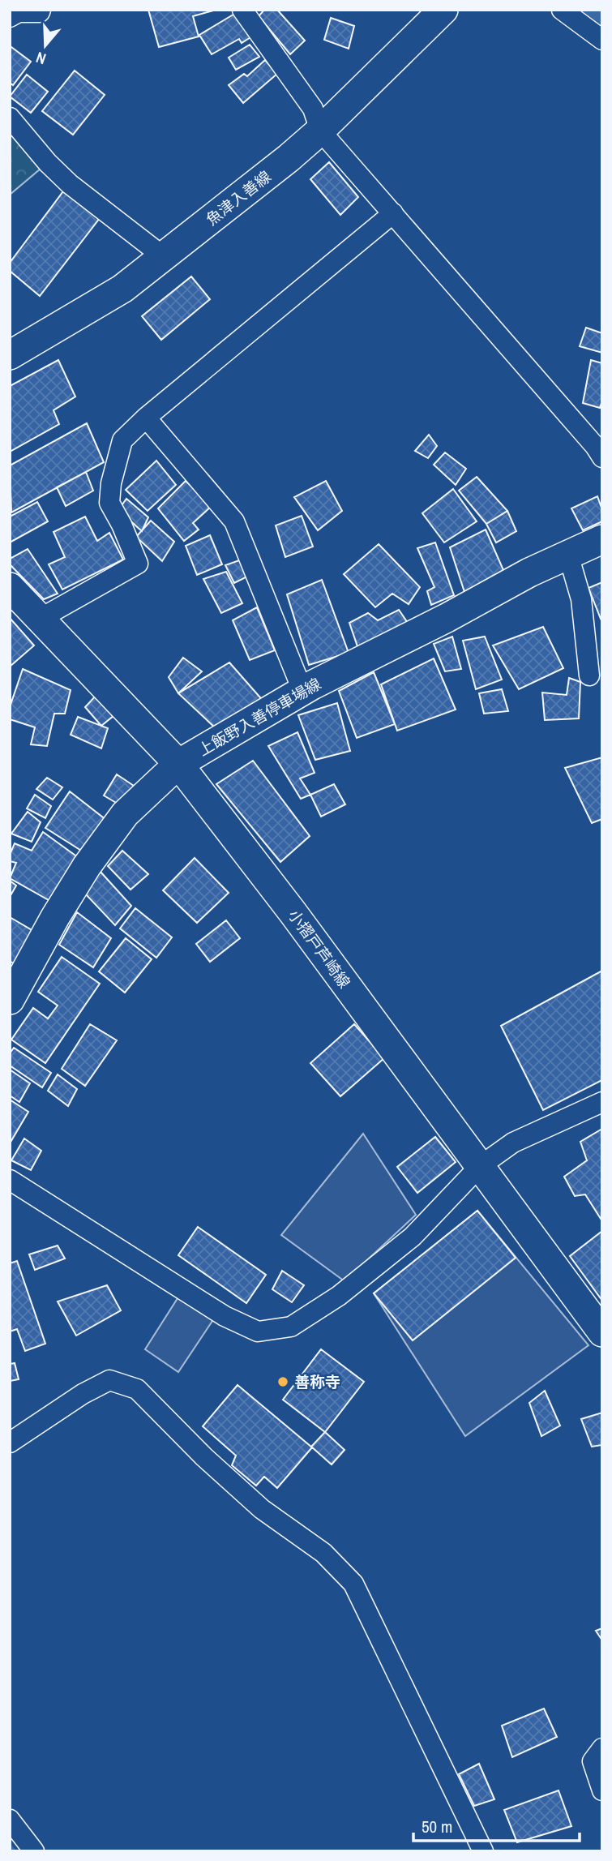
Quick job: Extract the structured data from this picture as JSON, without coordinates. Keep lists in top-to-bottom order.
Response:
{
  "streets": {
    "main road": ["魚津入善線", "上飯野入善停車場線", "小摺戸芦崎線"]
  },
  "crossings": [
    ["上飯野入善停車場線", "小摺戸芦崎線"]
  ],
  "places": ["善称寺"],
  "scale_bar": "50 m",
  "north": "bottom"
}
